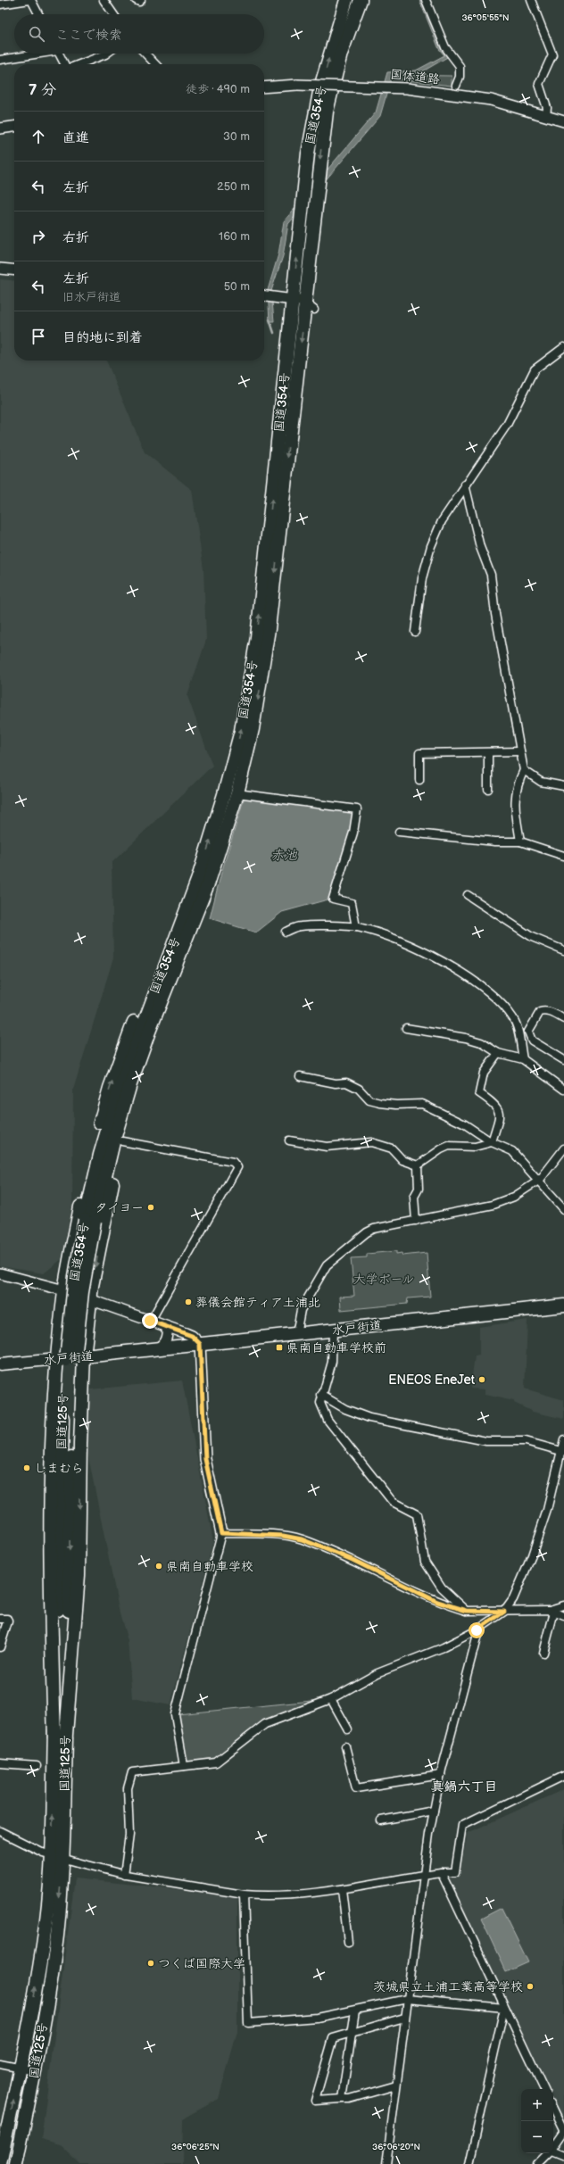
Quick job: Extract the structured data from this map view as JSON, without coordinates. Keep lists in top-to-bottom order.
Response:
{
  "streets": {
    "highway": ["国道354号", "水戸街道", "国道125号"],
    "street": ["国体道路"]
  },
  "crossings": [
    ["国道354号", "水戸街道"],
    ["国道354号", "国道125号"],
    ["水戸街道", "国道125号"]
  ],
  "districts": ["真鍋六丁目"],
  "water": ["赤池"],
  "parks": ["大学ボール"],
  "places": {
    "other": [
      "タイヨー",
      "葬儀会館ティア土浦北",
      "ENEOS EneJet",
      "しまむら",
      "県南自動車学校",
      "つくば国際大学",
      "茨城県立土浦工業高等学校"
    ],
    "transit": ["県南自動車学校前"]
  },
  "page": {
    "search": "ここで検索",
    "heading": ["7 分", "徒歩 · 490 m"],
    "list": [
      ["直進", "30 m"],
      ["左折", "250 m"],
      ["右折", "160 m"],
      ["左折", "旧水戸街道", "50 m"],
      "目的地に到着"
    ],
    "map_buttons": ["+", "−"]
  },
  "coordinates": ["36°05'55\"N", "36°06'25\"N", "36°06'20\"N"]
}
